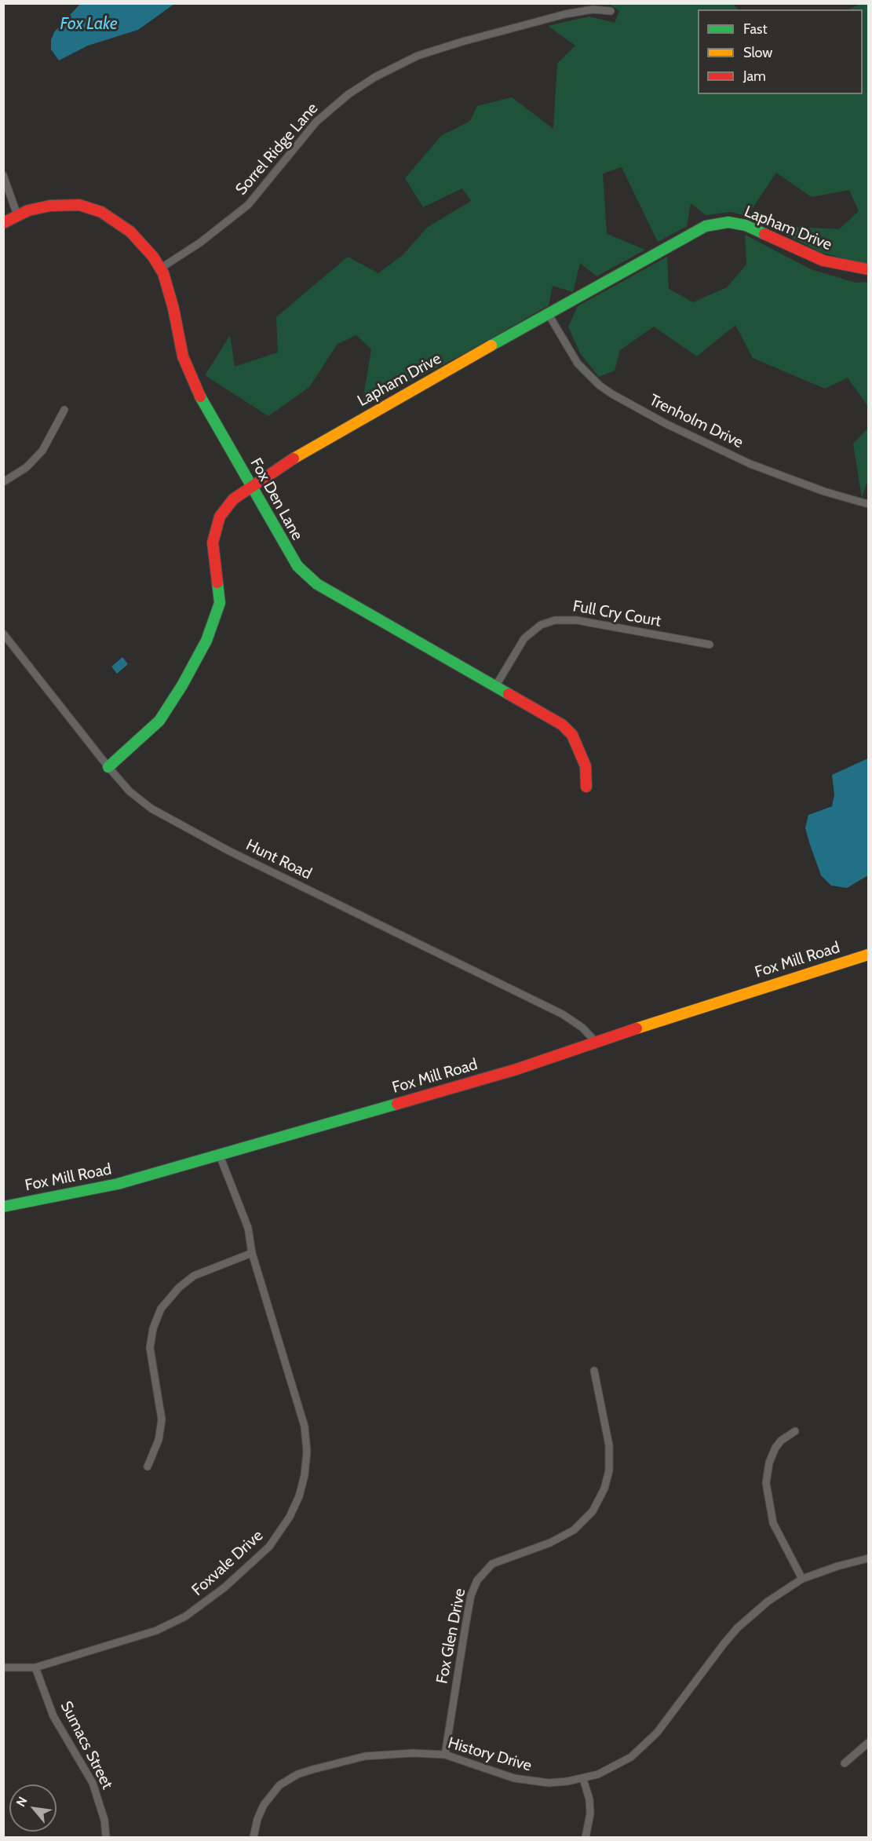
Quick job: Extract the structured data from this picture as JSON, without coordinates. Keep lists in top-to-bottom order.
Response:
{
  "streets": {
    "street": [
      "Sorrel Ridge Lane",
      "Lapham Drive",
      "Trenholm Drive",
      "Fox Den Lane",
      "Full Cry Court",
      "Hunt Road",
      "Fox Mill Road",
      "Foxvale Drive",
      "Fox Glen Drive",
      "Sumacs Street",
      "History Drive"
    ]
  },
  "crossings": [
    ["Sorrel Ridge Lane", "Fox Den Lane"],
    ["Lapham Drive", "Trenholm Drive"],
    ["Lapham Drive", "Fox Den Lane"],
    ["Lapham Drive", "Hunt Road"],
    ["Fox Den Lane", "Full Cry Court"],
    ["Hunt Road", "Fox Mill Road"],
    ["Fox Mill Road", "Foxvale Drive"],
    ["Foxvale Drive", "Sumacs Street"],
    ["Fox Glen Drive", "History Drive"]
  ],
  "water": ["Fox Lake"],
  "legend": ["Fast", "Slow", "Jam"],
  "north": "top left"
}
